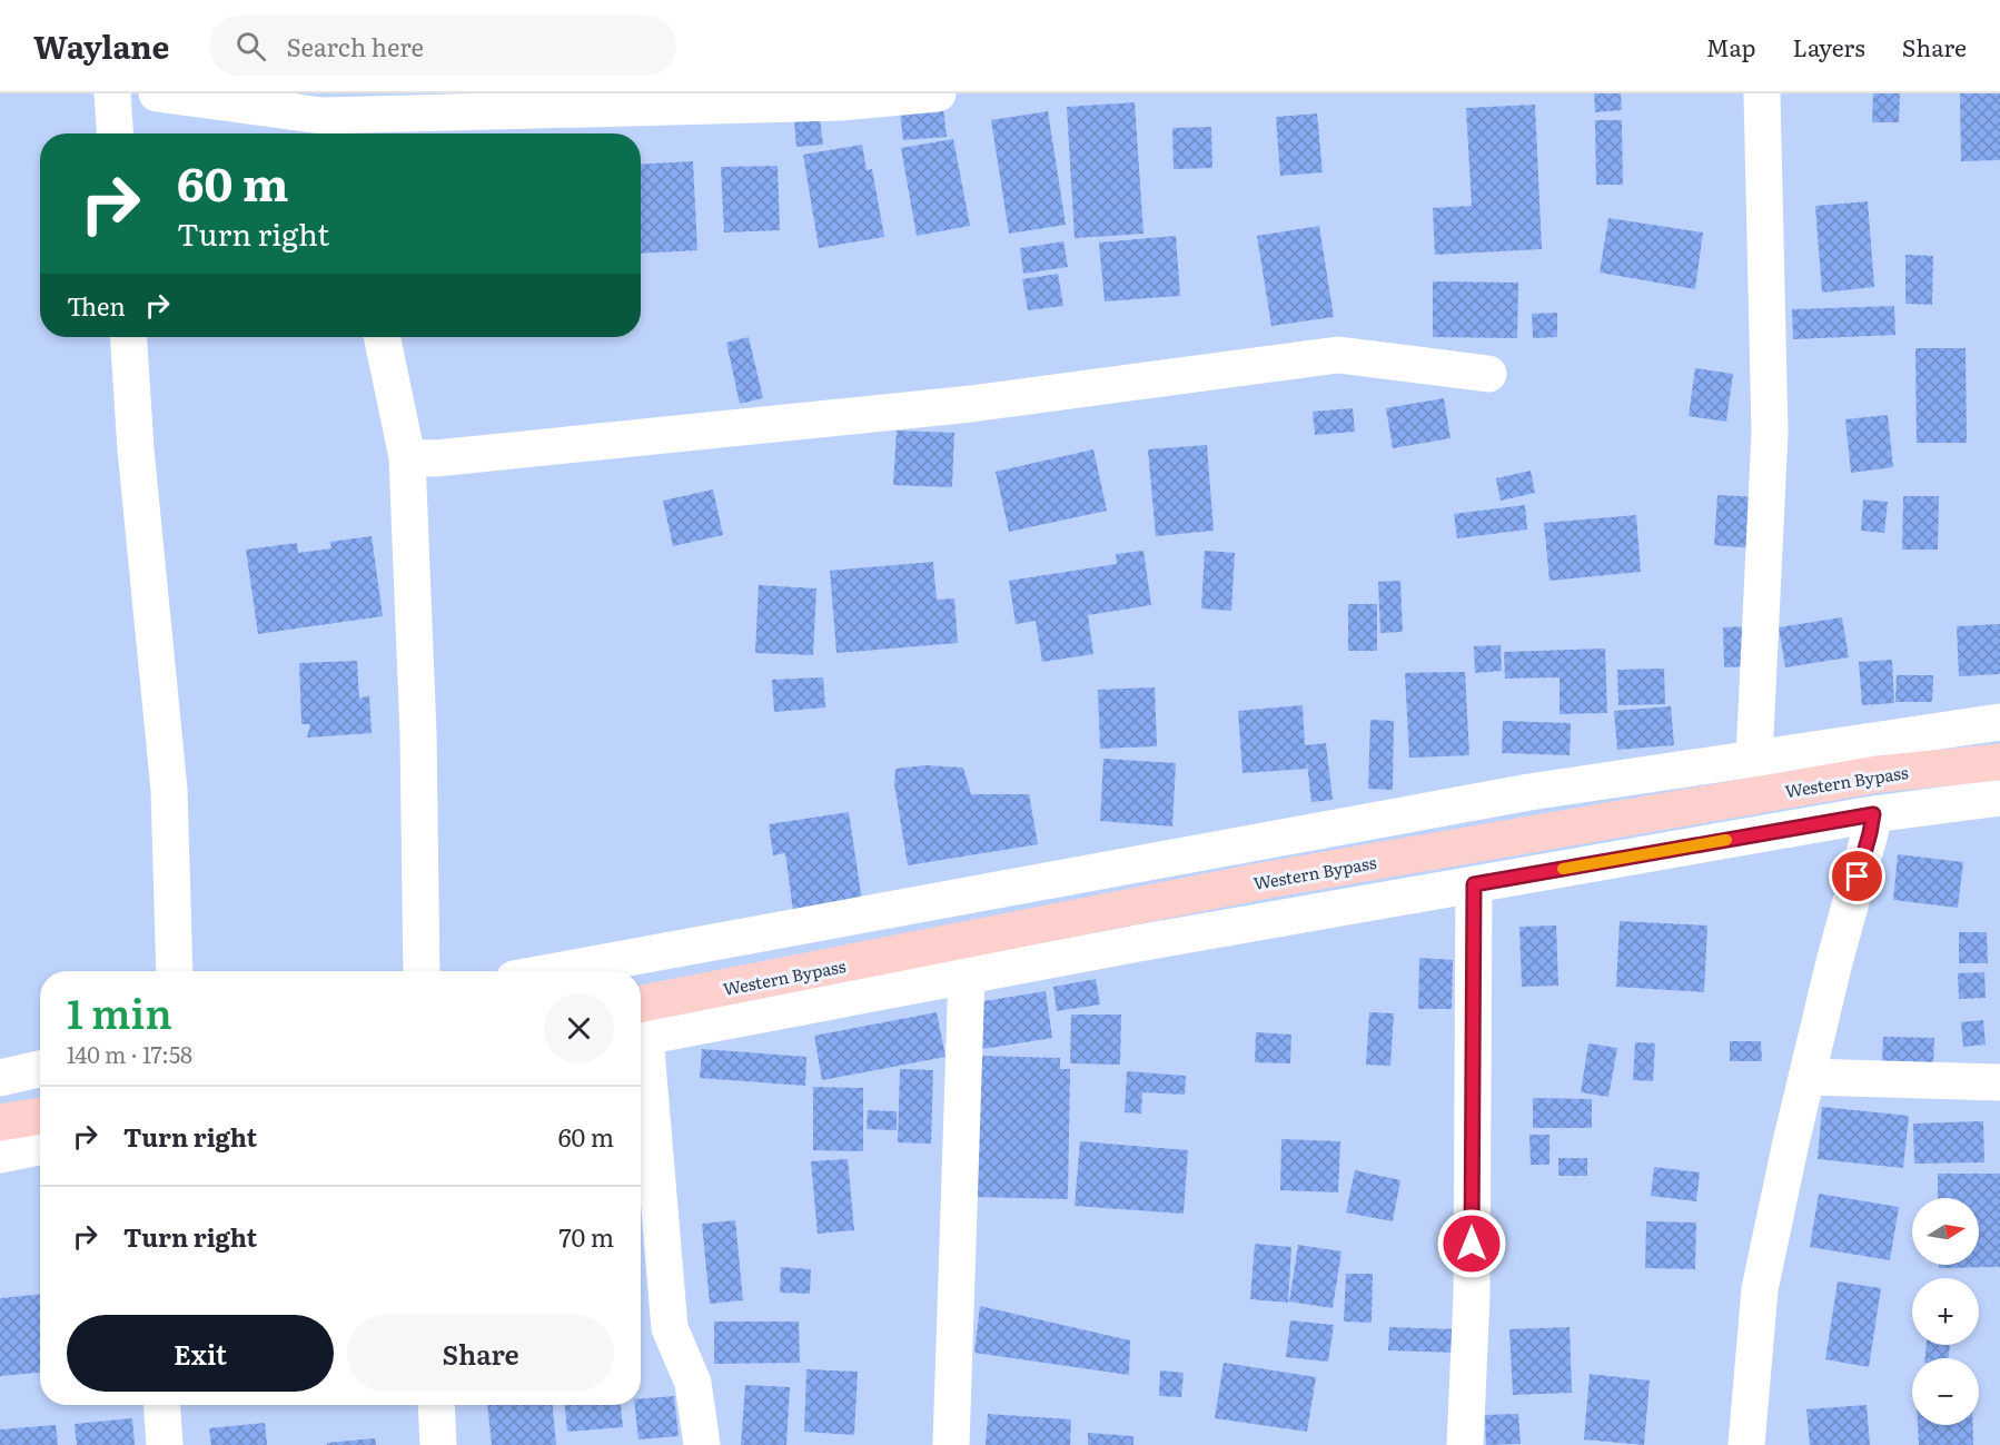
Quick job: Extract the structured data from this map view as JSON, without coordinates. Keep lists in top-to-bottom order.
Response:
{
  "streets": {
    "main road": ["Western Bypass"]
  },
  "north": "right",
  "page": {
    "header": "Waylane",
    "search": "Search here",
    "nav": ["Map", "Layers", "Share"],
    "turn": ["60 m", "Turn right"],
    "then": "Then",
    "heading": ["1 min", "140 m · 17:58"],
    "list": [
      {
        "name": "Turn right",
        "value": "60 m"
      },
      {
        "name": "Turn right",
        "value": "70 m"
      }
    ],
    "map_buttons": ["+", "−"],
    "buttons": ["Exit", "Share"]
  }
}
